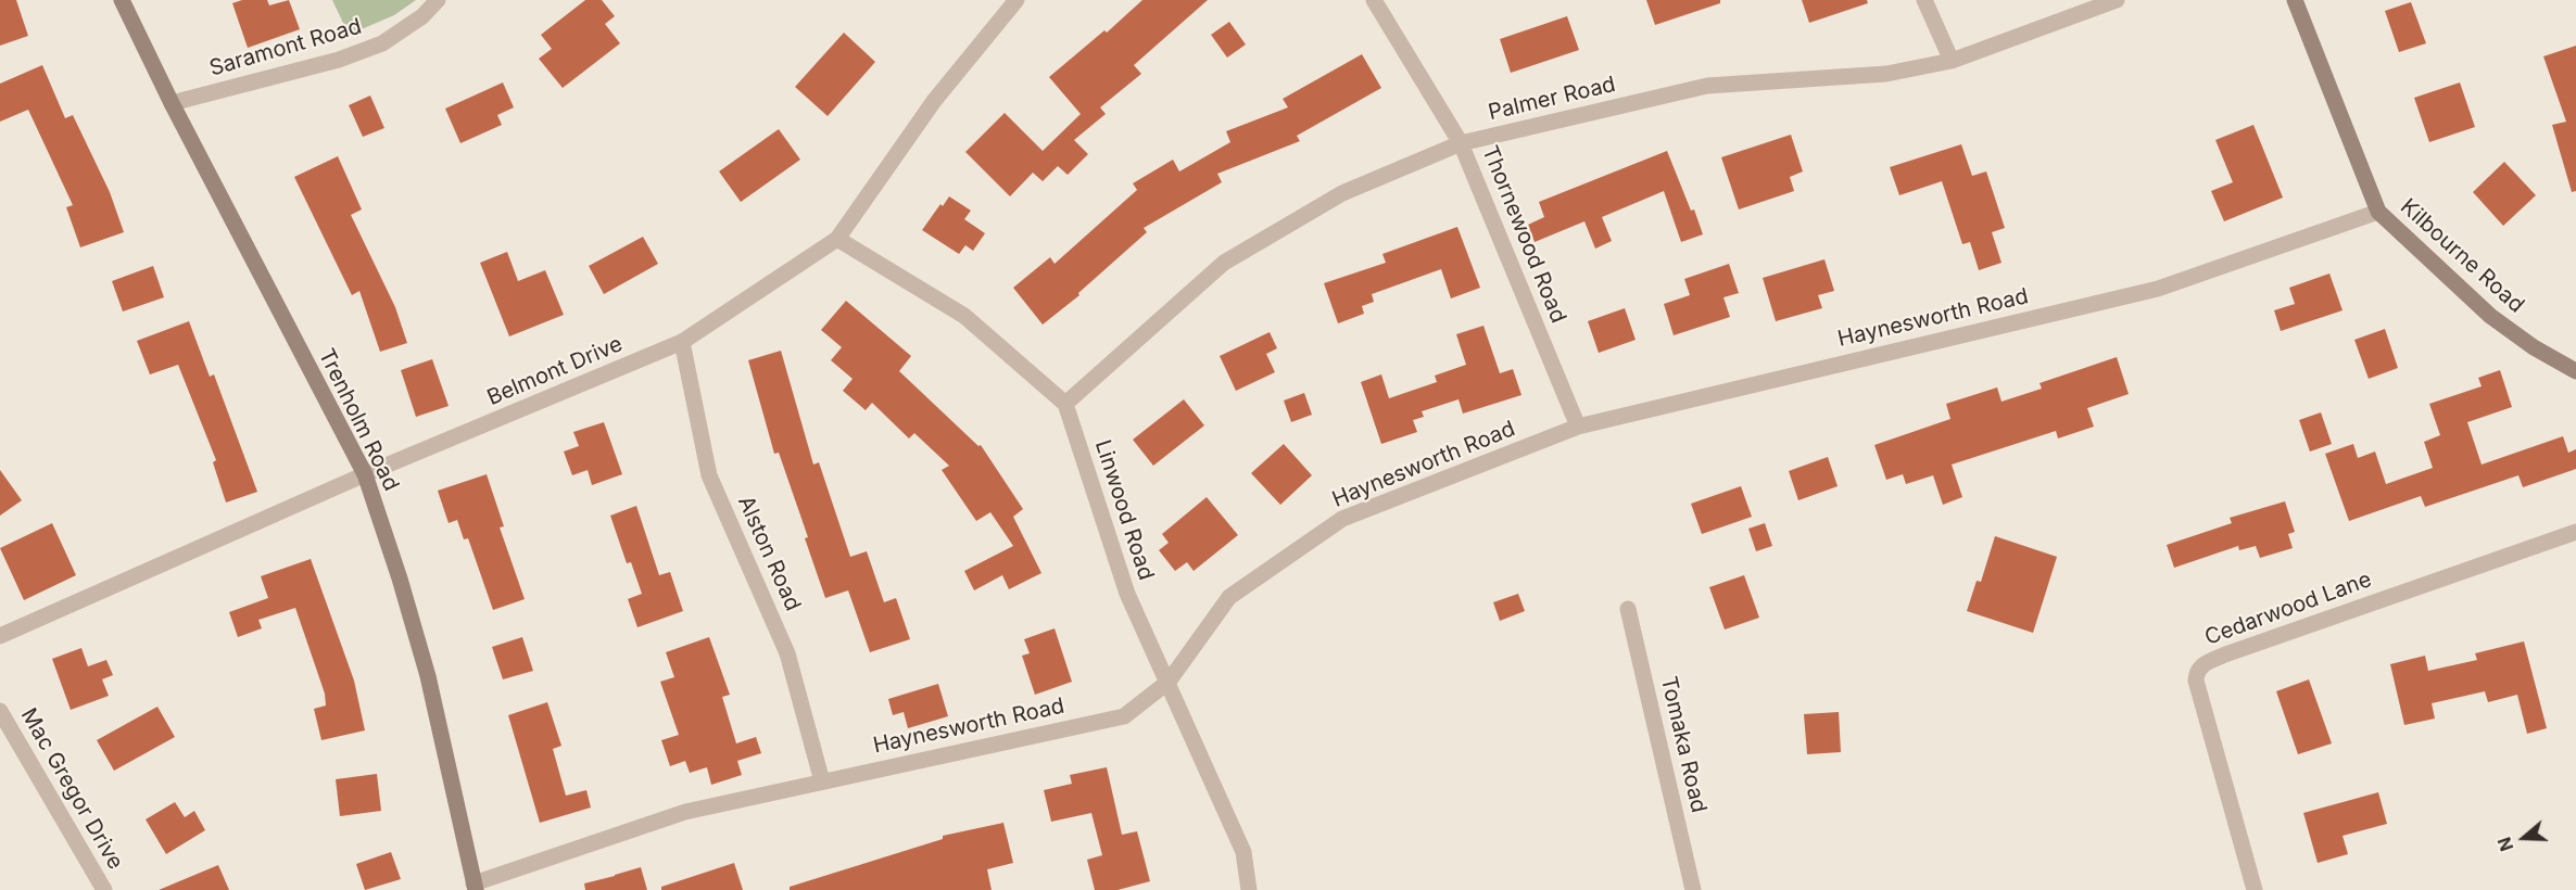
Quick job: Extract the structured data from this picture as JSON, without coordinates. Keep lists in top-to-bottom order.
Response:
{
  "streets": {
    "main road": ["Kilbourne Road", "Trenholm Road"],
    "street": [
      "Saramont Road",
      "Palmer Road",
      "Thornewood Road",
      "Haynesworth Road",
      "Belmont Drive",
      "Linwood Road",
      "Alston Road",
      "Cedarwood Lane",
      "Tomaka Road",
      "Mac Gregor Drive"
    ]
  },
  "crossings": [
    ["Saramont Road", "Trenholm Road"],
    ["Palmer Road", "Thornewood Road"],
    ["Palmer Road", "Linwood Road"],
    ["Thornewood Road", "Haynesworth Road"],
    ["Kilbourne Road", "Haynesworth Road"],
    ["Haynesworth Road", "Trenholm Road"],
    ["Haynesworth Road", "Linwood Road"],
    ["Haynesworth Road", "Alston Road"],
    ["Belmont Drive", "Trenholm Road"],
    ["Belmont Drive", "Alston Road"]
  ],
  "north": "left"
}
